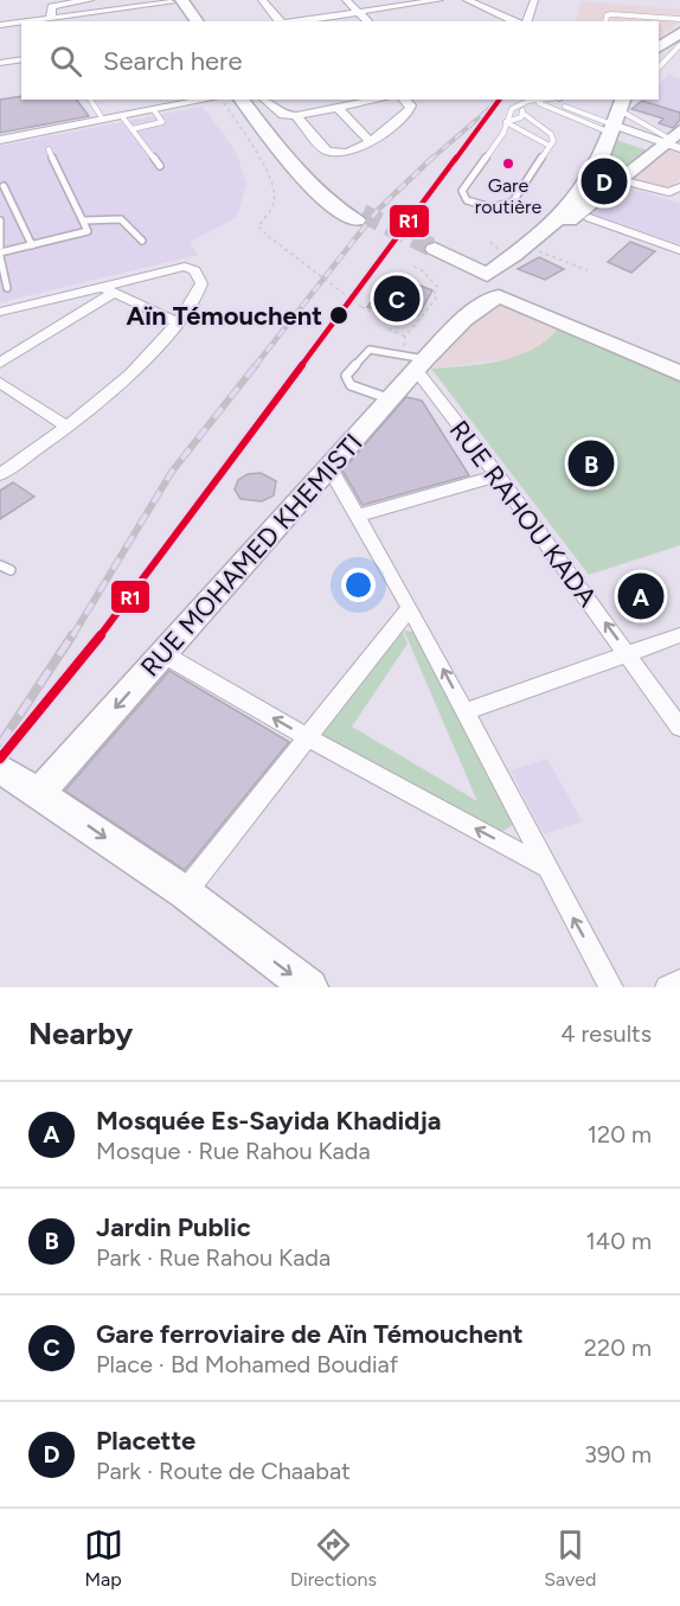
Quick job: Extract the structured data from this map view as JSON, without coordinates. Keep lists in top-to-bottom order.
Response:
{
  "streets": {
    "main road": ["RUE MOHAMED KHEMISTI"],
    "street": ["RUE RAHOU KADA"]
  },
  "crossings": [
    ["RUE RAHOU KADA", "RUE MOHAMED KHEMISTI"]
  ],
  "one_way": ["RUE RAHOU KADA"],
  "places": ["Gare routière", "Aïn Témouchent"],
  "lines": ["transit line R1"],
  "page": {
    "search": "Search here",
    "pins": [
      "D",
      "C",
      "B",
      "A"
    ],
    "heading": ["Nearby", "4 results"],
    "list": [
      {
        "mark": "A",
        "name": "Mosquée Es-Sayida Khadidja",
        "note": "Mosque · Rue Rahou Kada",
        "value": "120 m"
      },
      {
        "mark": "B",
        "name": "Jardin Public",
        "note": "Park · Rue Rahou Kada",
        "value": "140 m"
      },
      {
        "mark": "C",
        "name": "Gare ferroviaire de Aïn Témouchent",
        "note": "Place · Bd Mohamed Boudiaf",
        "value": "220 m"
      },
      {
        "mark": "D",
        "name": "Placette",
        "note": "Park · Route de Chaabat",
        "value": "390 m"
      }
    ],
    "nav": ["Map", "Directions", "Saved"]
  }
}
